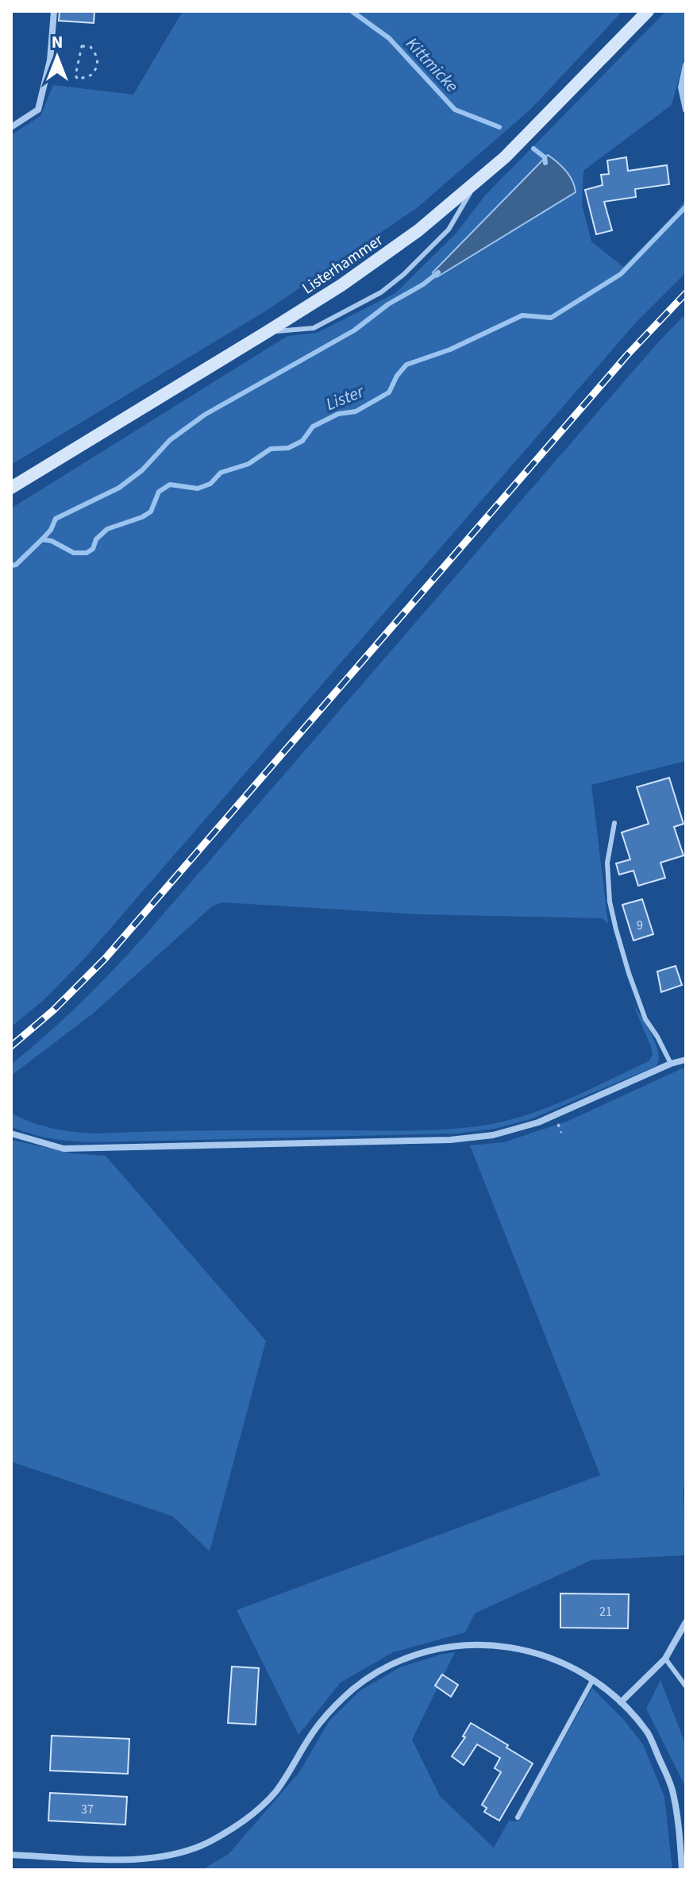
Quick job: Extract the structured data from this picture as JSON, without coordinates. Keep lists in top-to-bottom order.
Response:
{
  "streets": {
    "main road": ["Listerhammer"]
  },
  "water": ["Kittmicke", "Lister"],
  "house_numbers": ["9", "21", "37"],
  "north": "top"
}
